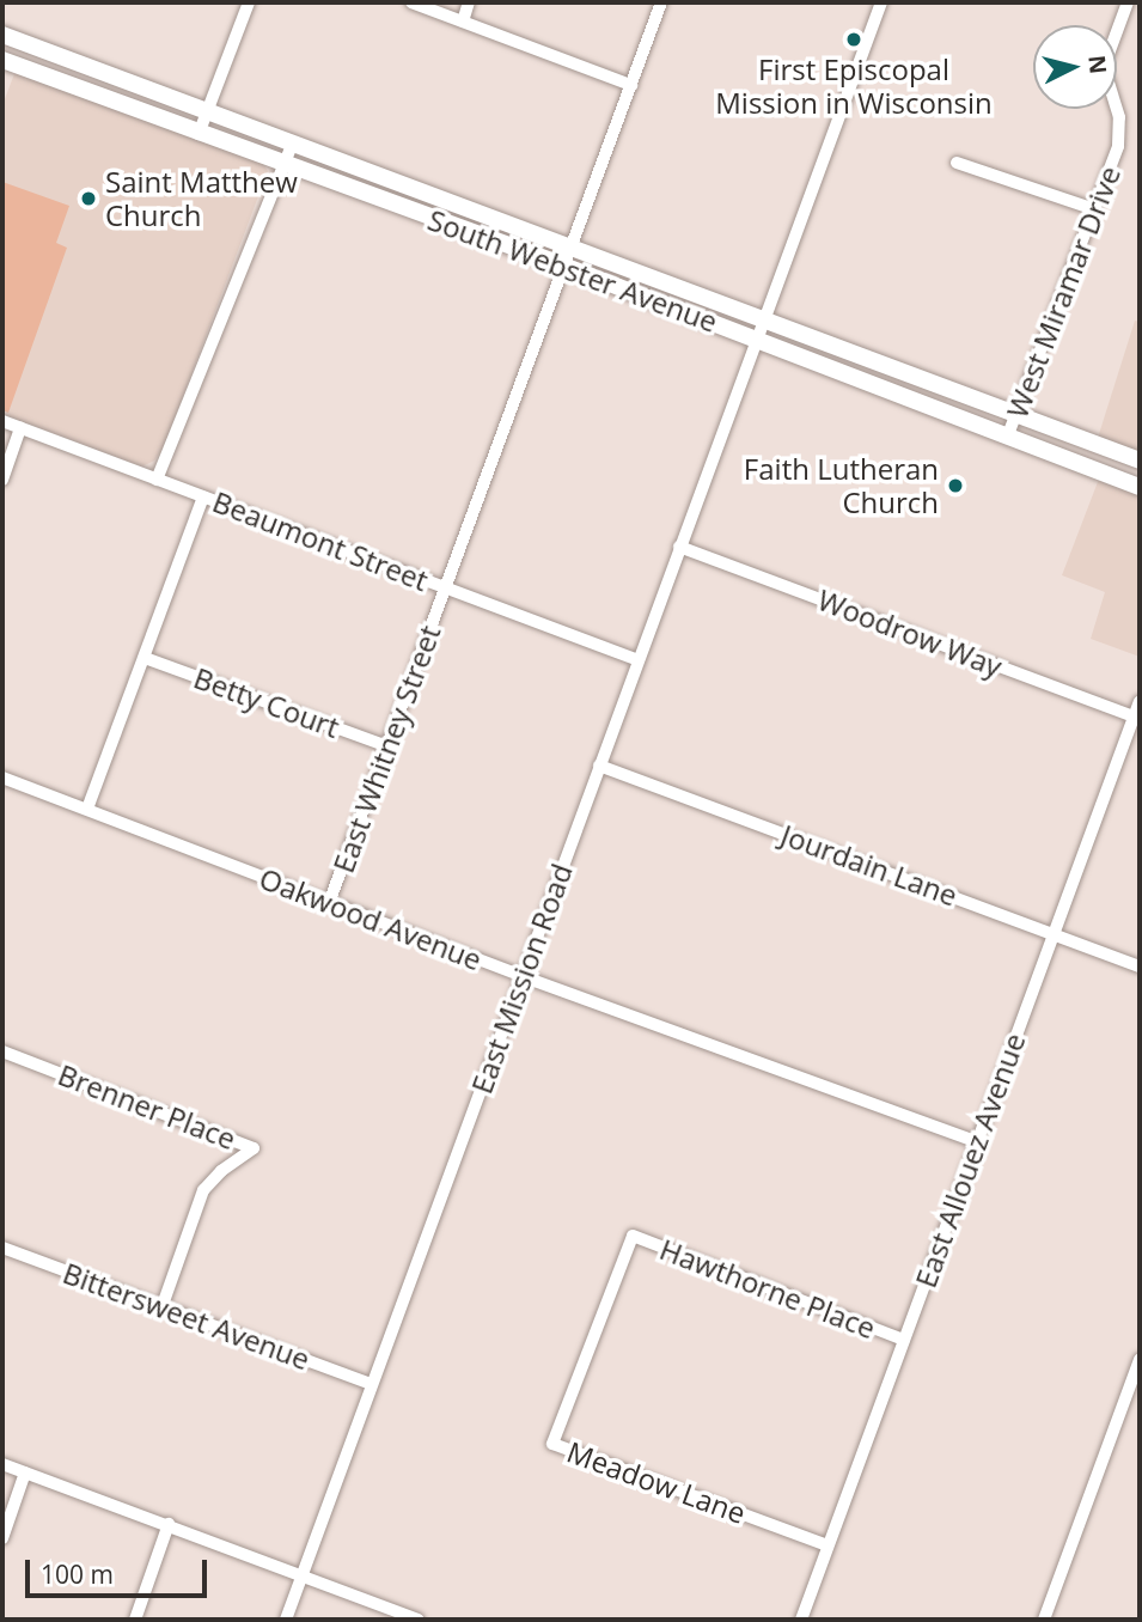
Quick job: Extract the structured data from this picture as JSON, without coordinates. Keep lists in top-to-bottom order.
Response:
{
  "streets": {
    "main road": ["South Webster Avenue"],
    "street": [
      "West Miramar Drive",
      "Beaumont Street",
      "Woodrow Way",
      "Betty Court",
      "East Whitney Street",
      "Jourdain Lane",
      "Oakwood Avenue",
      "East Mission Road",
      "Brenner Place",
      "East Allouez Avenue",
      "Hawthorne Place",
      "Bittersweet Avenue",
      "Meadow Lane"
    ]
  },
  "crossings": [
    ["South Webster Avenue", "West Miramar Drive"],
    ["South Webster Avenue", "East Whitney Street"],
    ["South Webster Avenue", "East Mission Road"],
    ["Beaumont Street", "East Whitney Street"],
    ["Beaumont Street", "East Mission Road"],
    ["Woodrow Way", "East Mission Road"],
    ["Woodrow Way", "East Allouez Avenue"],
    ["Betty Court", "East Whitney Street"],
    ["East Whitney Street", "Oakwood Avenue"],
    ["Jourdain Lane", "East Mission Road"],
    ["Jourdain Lane", "East Allouez Avenue"],
    ["Oakwood Avenue", "East Mission Road"],
    ["Oakwood Avenue", "East Allouez Avenue"],
    ["East Mission Road", "Bittersweet Avenue"],
    ["Brenner Place", "Bittersweet Avenue"],
    ["East Allouez Avenue", "Hawthorne Place"],
    ["East Allouez Avenue", "Meadow Lane"],
    ["Hawthorne Place", "Meadow Lane"]
  ],
  "places": ["First Episcopal Mission in Wisconsin", "Saint Matthew Church", "Faith Lutheran Church"],
  "scale_bar": "100 m",
  "north": "right"
}
